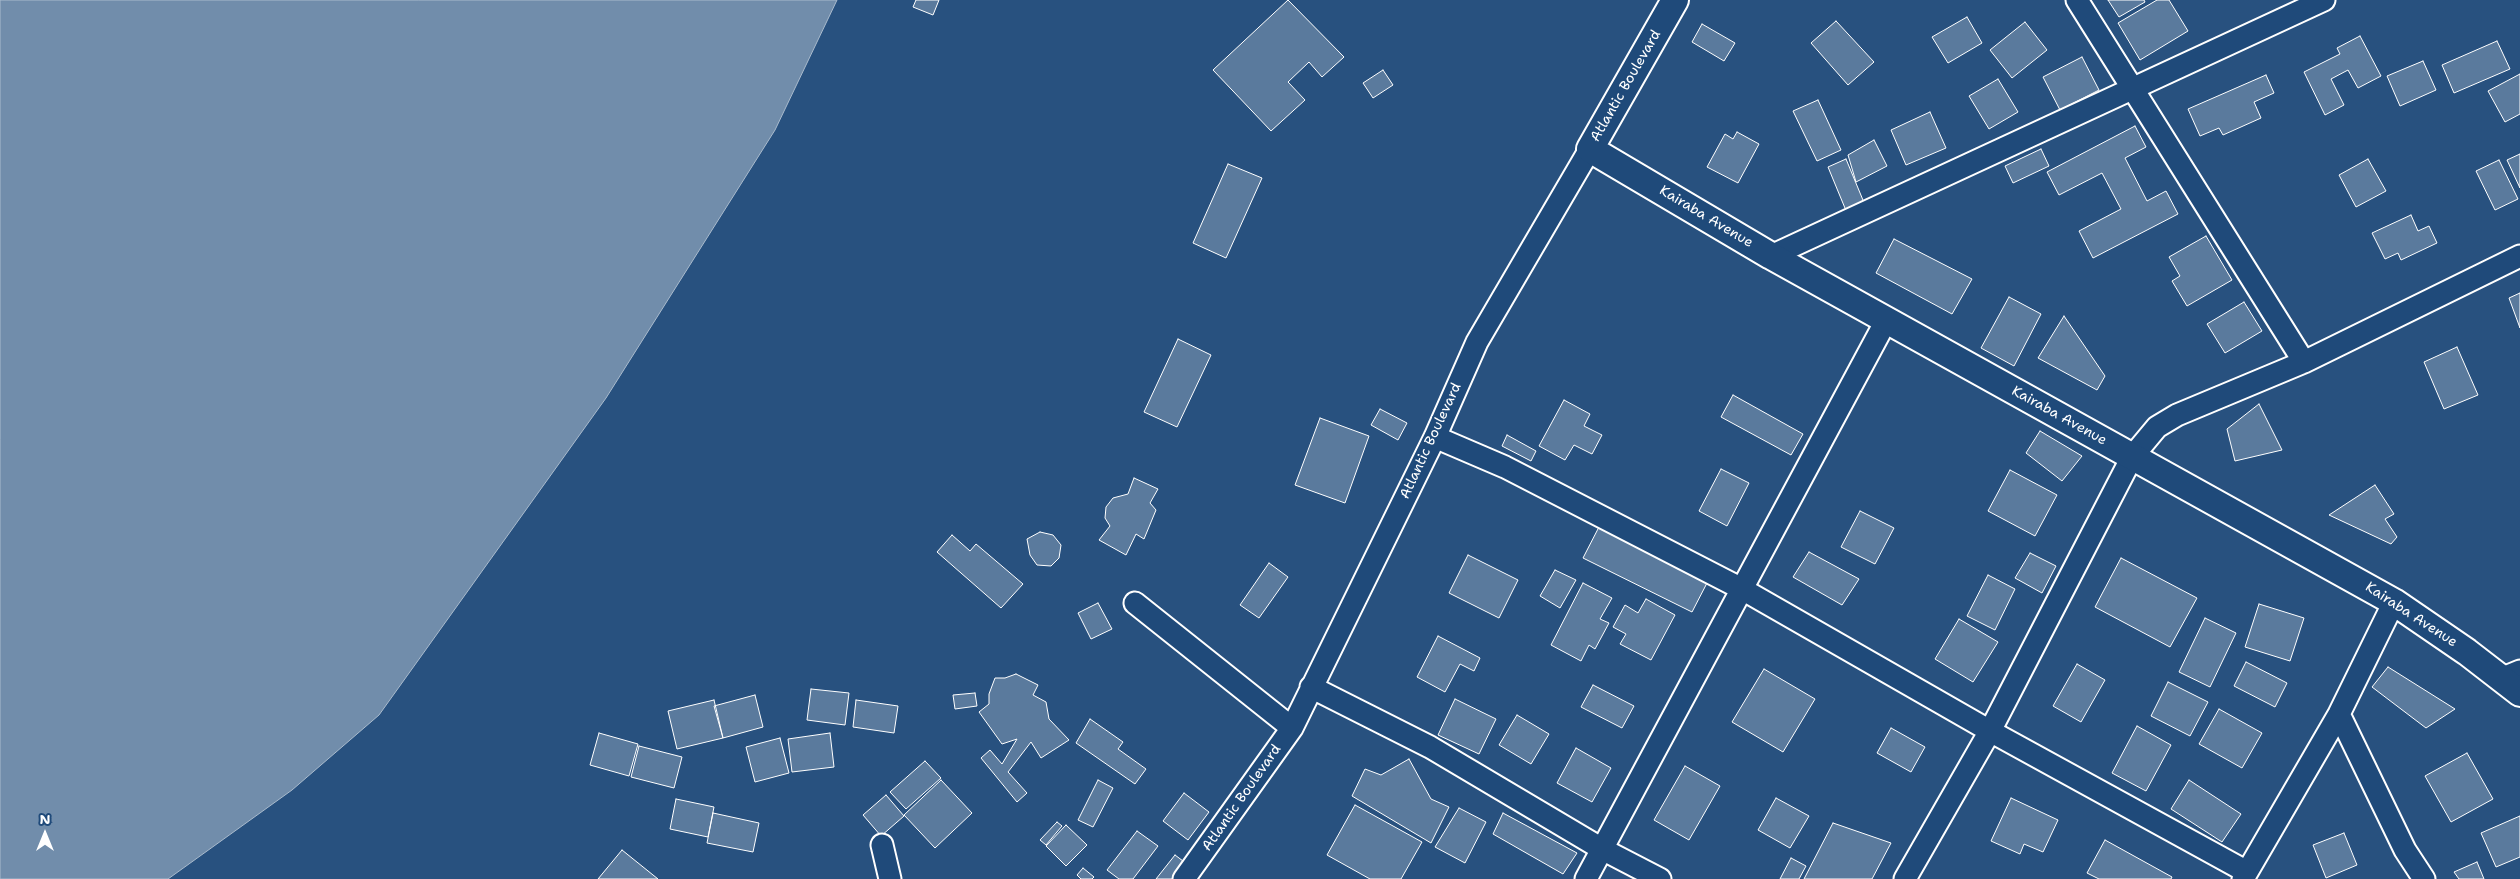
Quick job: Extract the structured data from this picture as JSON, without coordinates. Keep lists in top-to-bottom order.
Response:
{
  "streets": {
    "street": ["Atlantic Boulevard", "Kairaba Avenue"]
  },
  "crossings": [
    ["Atlantic Boulevard", "Kairaba Avenue"]
  ],
  "north": "top"
}
